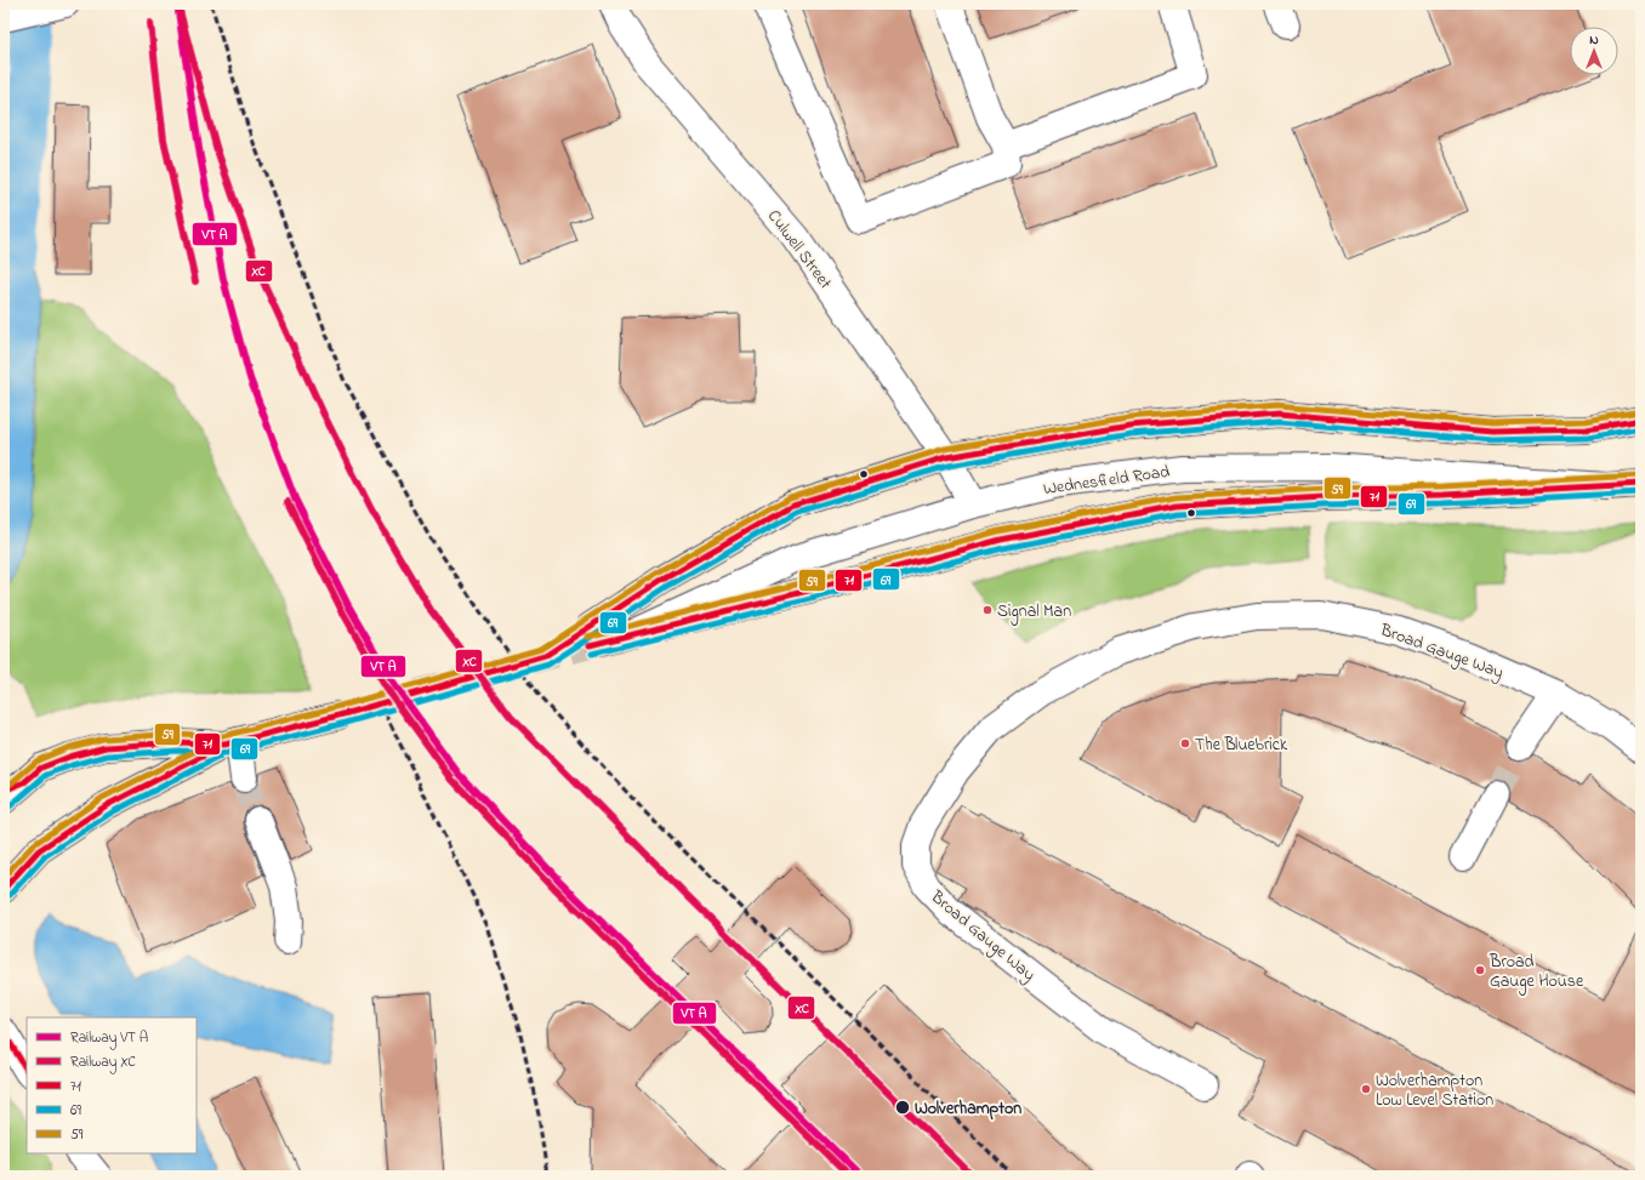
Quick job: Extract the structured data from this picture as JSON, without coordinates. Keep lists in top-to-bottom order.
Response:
{
  "streets": {
    "main road": ["Culwell Street", "Wednesfield Road", "Broad Gauge Way"]
  },
  "crossings": [
    ["Culwell Street", "Wednesfield Road"]
  ],
  "places": [
    "Signal Man",
    "The Bluebrick",
    "Broad Gauge House",
    "Wolverhampton Low Level Station",
    "Wolverhampton"
  ],
  "lines": [
    "rail line XC",
    "transit line 59",
    "transit line 71",
    "transit line 69"
  ],
  "legend": [
    "Railway VT A",
    "Railway XC",
    "71",
    "69",
    "59"
  ],
  "north": "top"
}
